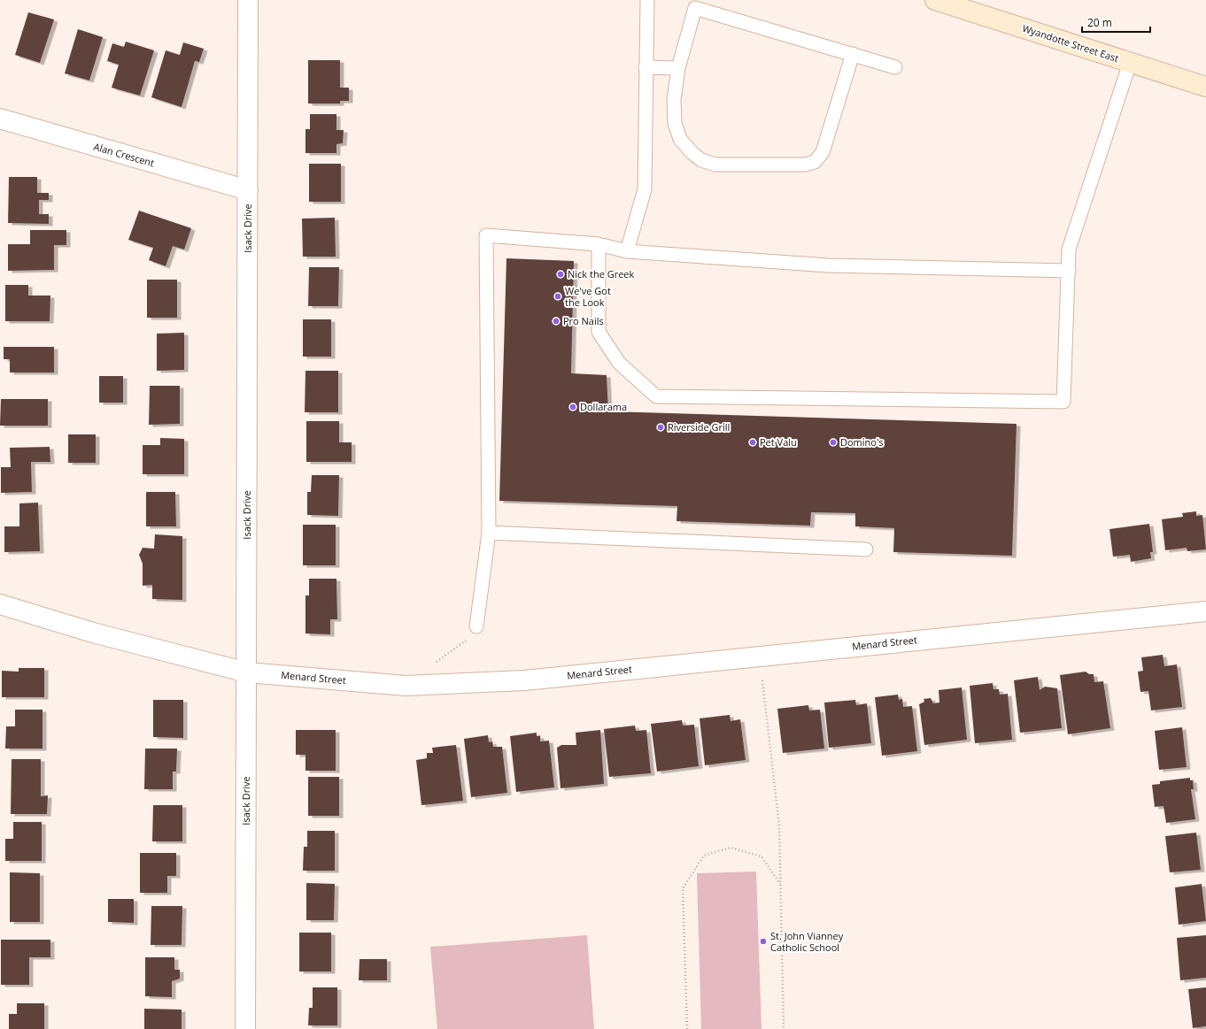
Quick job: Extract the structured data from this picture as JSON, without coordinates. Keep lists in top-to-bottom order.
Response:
{
  "streets": {
    "street": [
      "Wyandotte Street East",
      "Alan Crescent",
      "Isack Drive",
      "Menard Street"
    ]
  },
  "crossings": [
    ["Alan Crescent", "Isack Drive"],
    ["Isack Drive", "Menard Street"]
  ],
  "places": [
    "Nick the Greek",
    "We've Got the Look",
    "Pro Nails",
    "Dollarama",
    "Riverside Grill",
    "Pet Valu",
    "Domino's",
    "St. John Vianney Catholic School"
  ],
  "scale_bar": "20 m"
}
